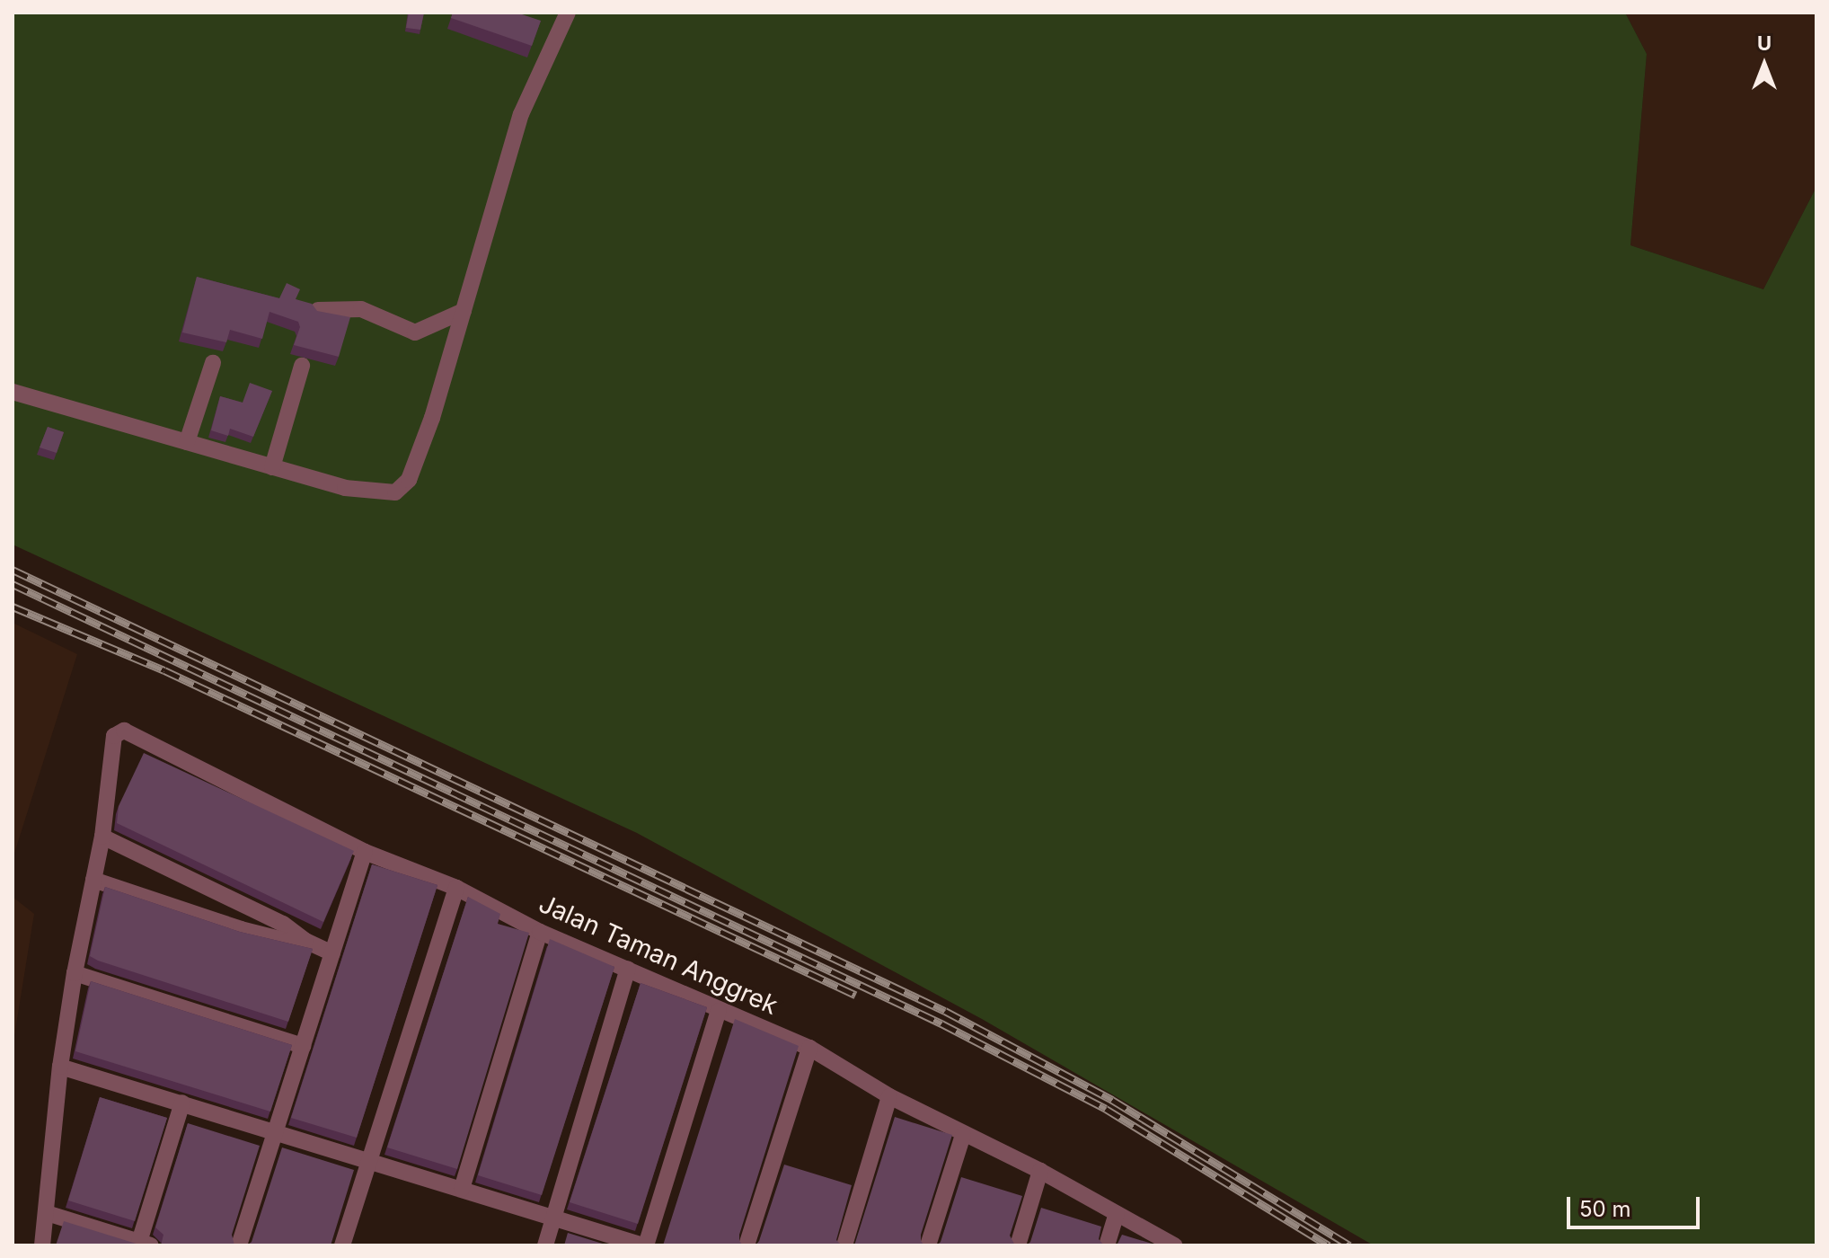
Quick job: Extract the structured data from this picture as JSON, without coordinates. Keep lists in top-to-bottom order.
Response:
{
  "streets": {
    "street": ["Jalan Taman Anggrek"]
  },
  "scale_bar": "50 m",
  "north": "top"
}
